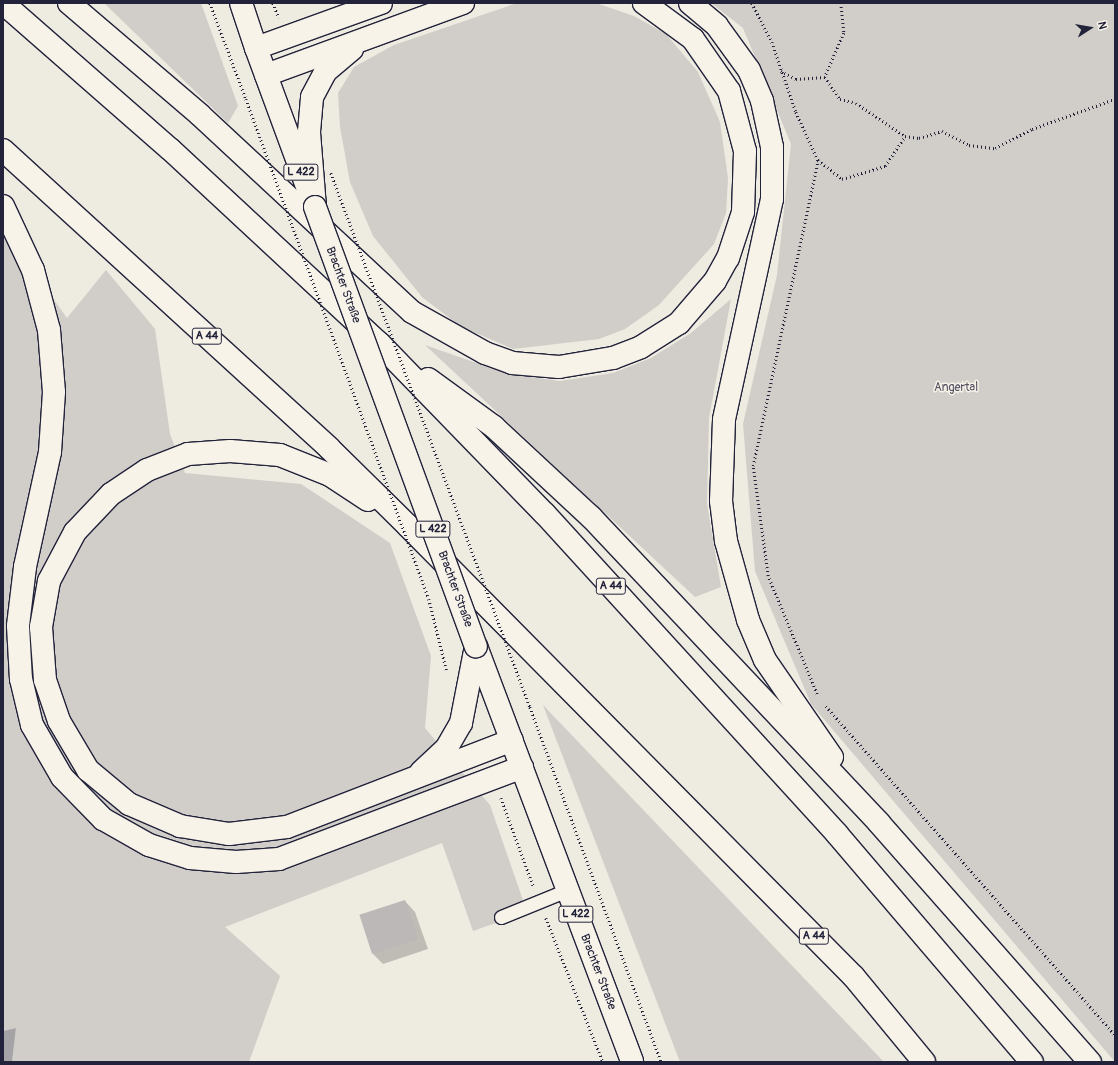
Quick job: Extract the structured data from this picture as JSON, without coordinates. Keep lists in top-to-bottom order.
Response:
{
  "streets": {
    "main road": ["L 422", "Brachter Straße", "A 44"]
  },
  "parks": ["Angertal"],
  "north": "right"
}
